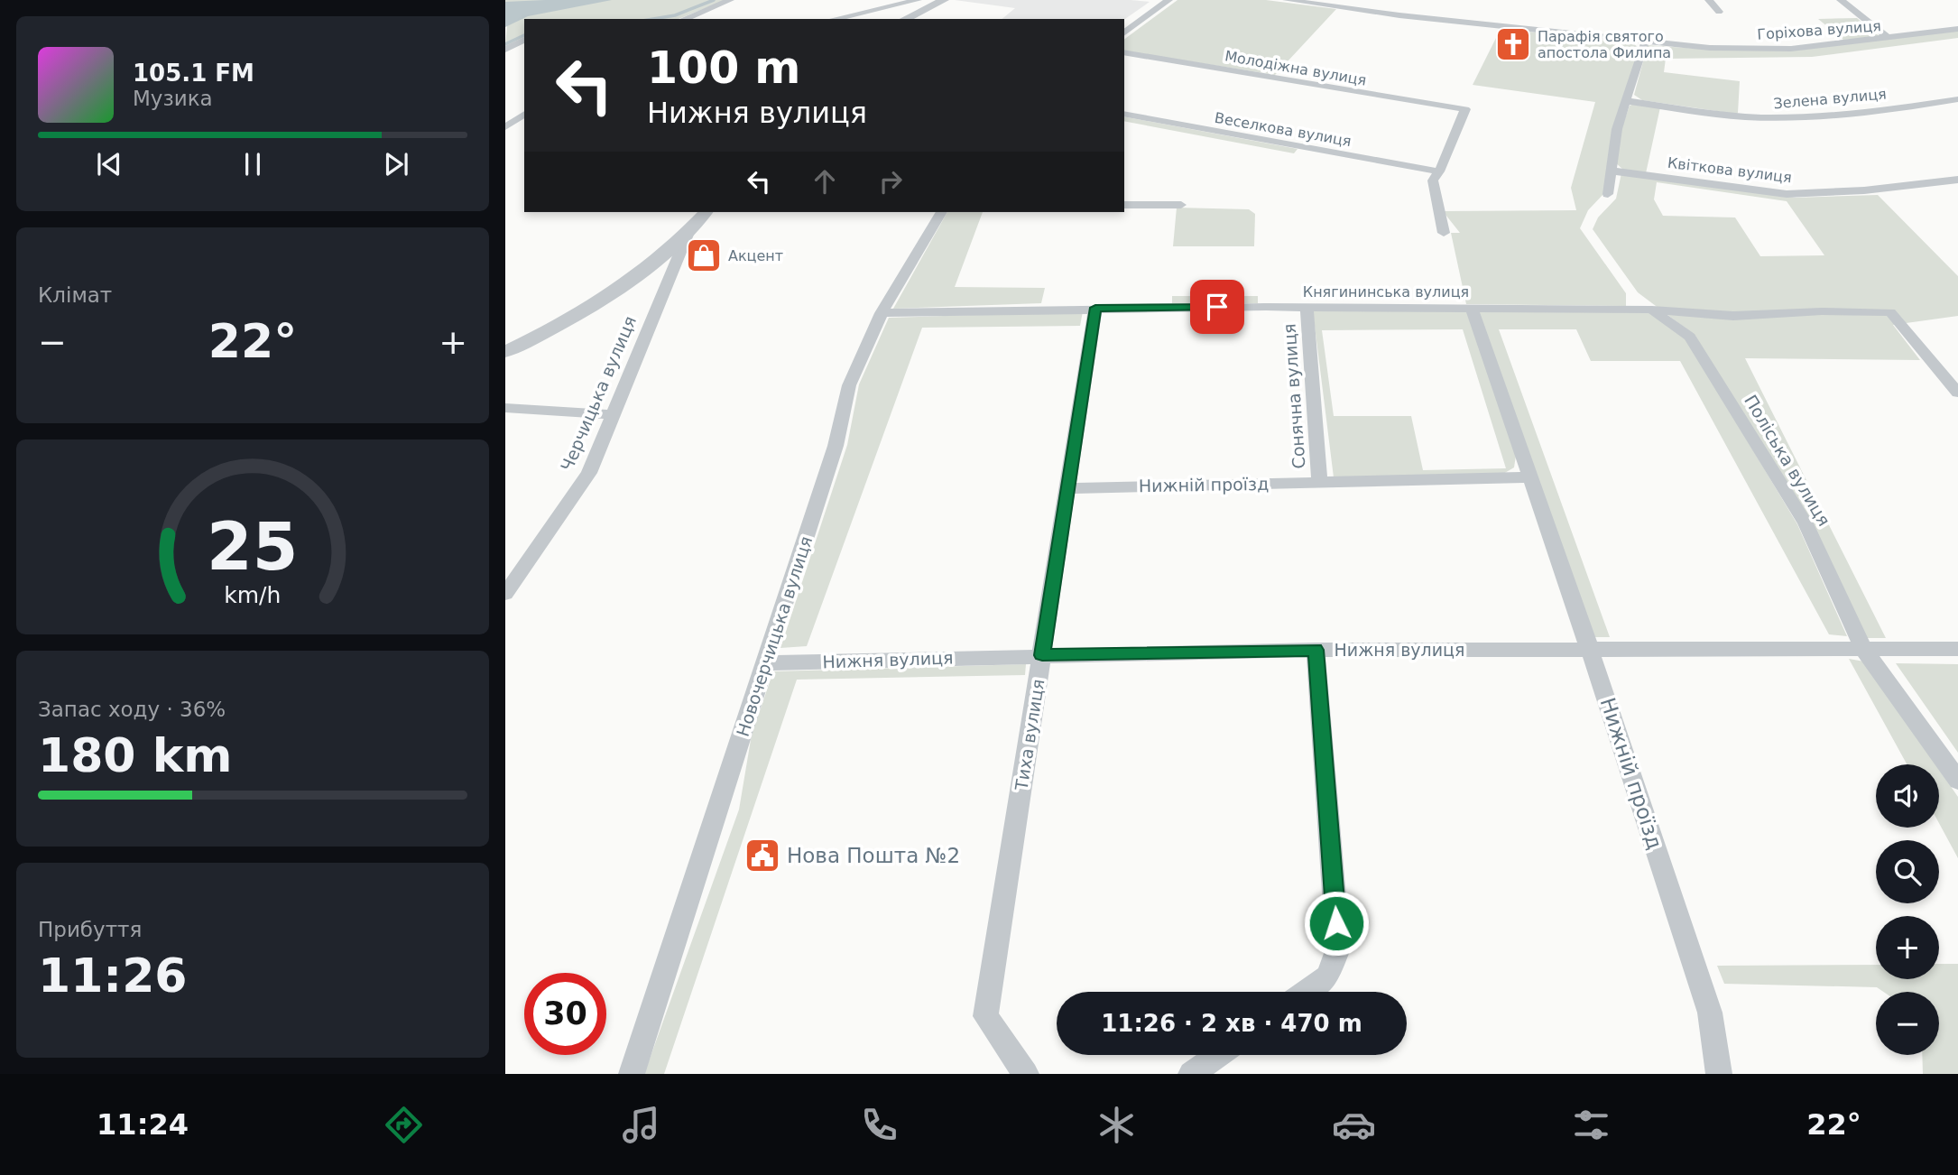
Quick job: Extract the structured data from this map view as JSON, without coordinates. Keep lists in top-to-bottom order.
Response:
{
  "streets": {
    "street": [
      "Горіхова вулиця",
      "Молодіжна вулиця",
      "Зелена вулиця",
      "Веселкова вулиця",
      "Квіткова вулиця",
      "Княгининська вулиця",
      "Черчицька вулиця",
      "Сонячна вулиця",
      "Поліська вулиця",
      "Нижній проїзд",
      "Новочерчицька вулиця",
      "Нижня вулиця",
      "Тиха вулиця"
    ]
  },
  "crossings": [
    ["Молодіжна вулиця", "Веселкова вулиця"],
    ["Княгининська вулиця", "Сонячна вулиця"],
    ["Княгининська вулиця", "Поліська вулиця"],
    ["Княгининська вулиця", "Нижній проїзд"],
    ["Княгининська вулиця", "Новочерчицька вулиця"],
    ["Княгининська вулиця", "Тиха вулиця"],
    ["Сонячна вулиця", "Нижній проїзд"],
    ["Поліська вулиця", "Нижня вулиця"],
    ["Нижній проїзд", "Нижня вулиця"],
    ["Нижній проїзд", "Тиха вулиця"],
    ["Новочерчицька вулиця", "Нижня вулиця"],
    ["Нижня вулиця", "Тиха вулиця"]
  ],
  "places": {
    "church": ["Парафія святого апостола Филипа"],
    "shop": ["Акцент"],
    "public building": ["Нова Пошта №2"]
  },
  "page": {
    "turn": ["100 m", "Нижня вулиця"],
    "song": ["105.1 FM", "Музика"],
    "tile": [
      "Клімат",
      ["Запас ходу · 36%", "180 km"],
      ["Прибуття", "11:26"]
    ],
    "heat": ["−", "22°", "+"],
    "map_buttons": ["+", "−"],
    "limit": "30",
    "trip": "11:26 · 2 хв · 470 m",
    "tabs": ["11:24", "22°"],
    "gauge": ["25", "km/h"]
  }
}
